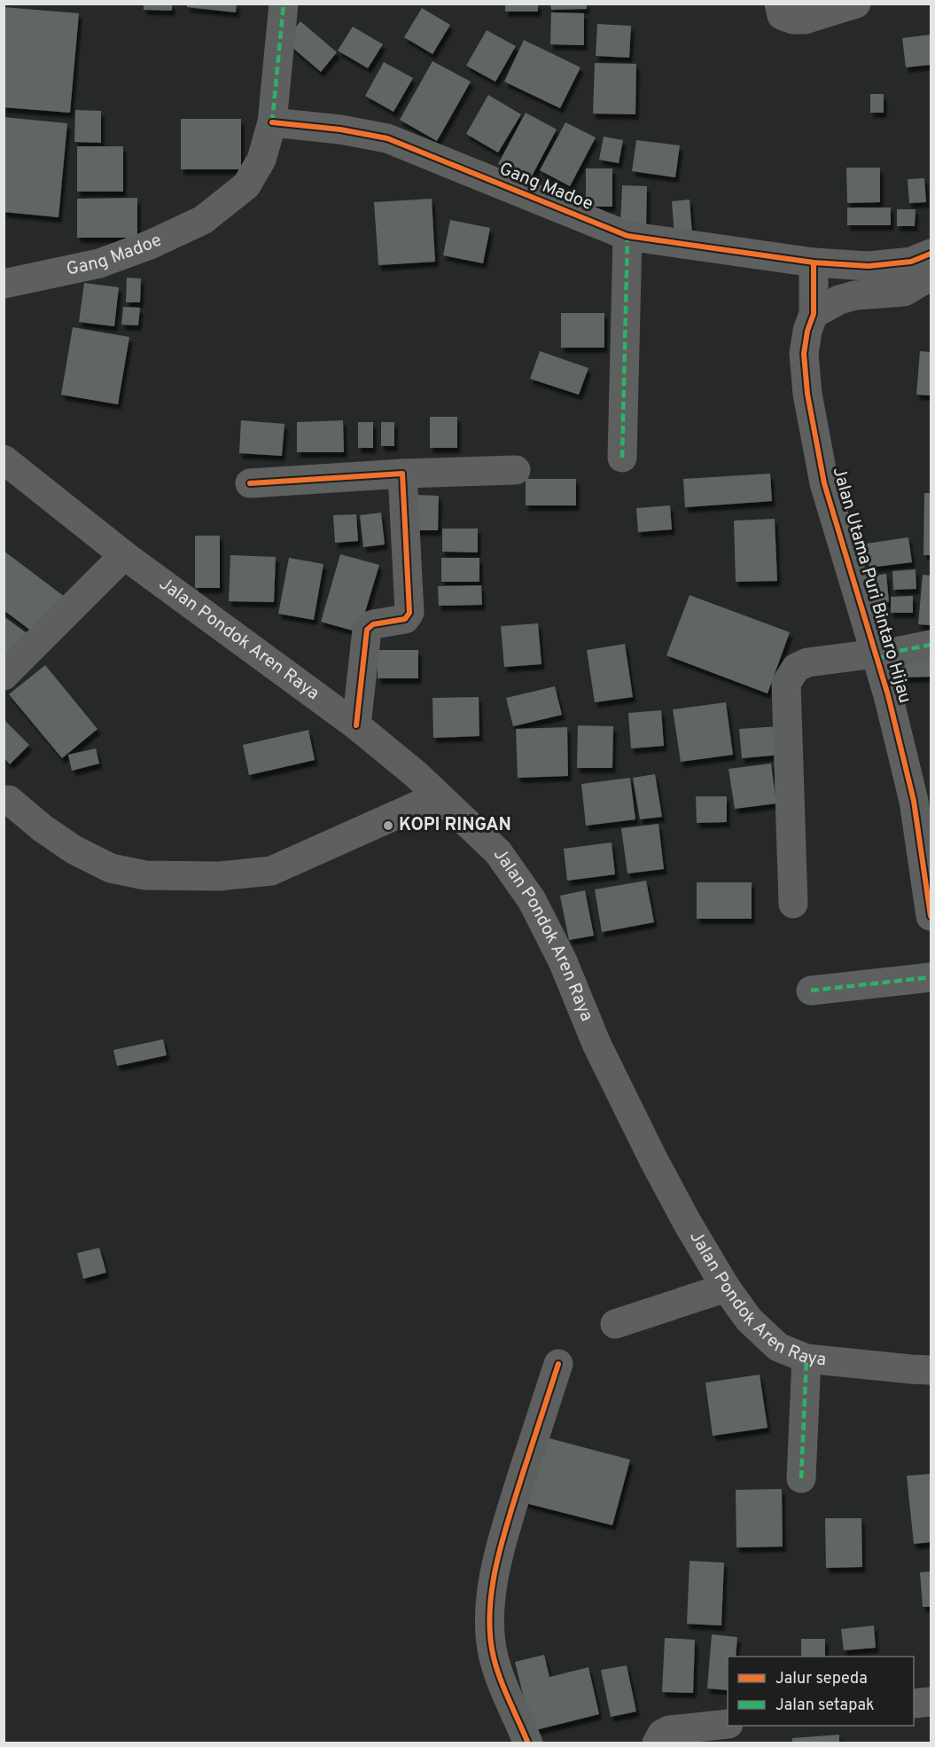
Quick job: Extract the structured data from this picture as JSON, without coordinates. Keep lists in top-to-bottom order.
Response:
{
  "streets": {
    "main road": ["Jalan Pondok Aren Raya"],
    "street": ["Gang Madoe", "Jalan Utama Puri Bintaro Hijau"]
  },
  "crossings": [
    ["Gang Madoe", "Jalan Utama Puri Bintaro Hijau"]
  ],
  "places": ["KOPI RINGAN"],
  "legend": ["Jalur sepeda", "Jalan setapak"]
}
